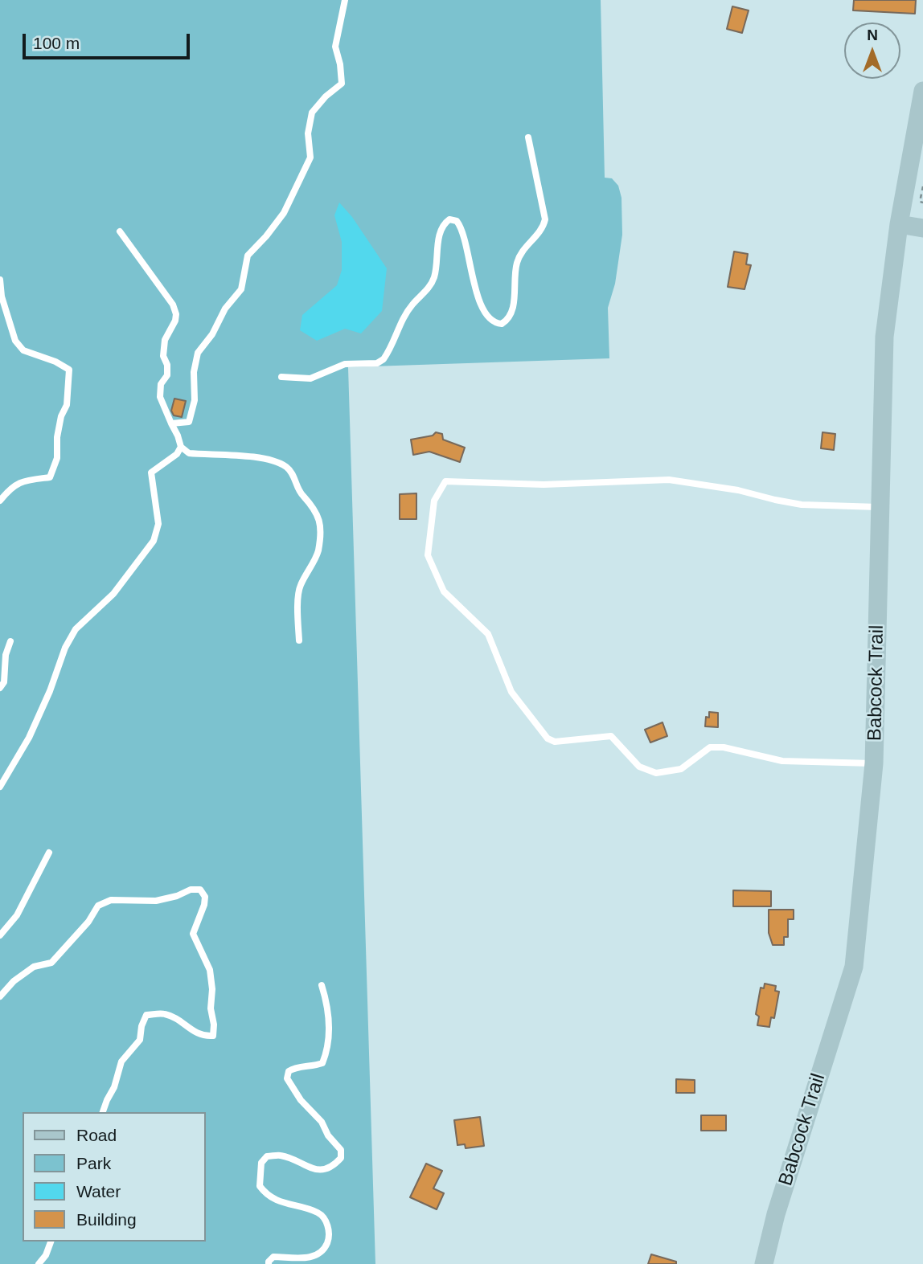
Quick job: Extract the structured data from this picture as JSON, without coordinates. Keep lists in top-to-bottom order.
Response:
{
  "streets": {
    "street": ["Babcock Trail"]
  },
  "legend": [
    "Road",
    "Park",
    "Water",
    "Building"
  ],
  "scale_bar": "100 m",
  "north": "top"
}
